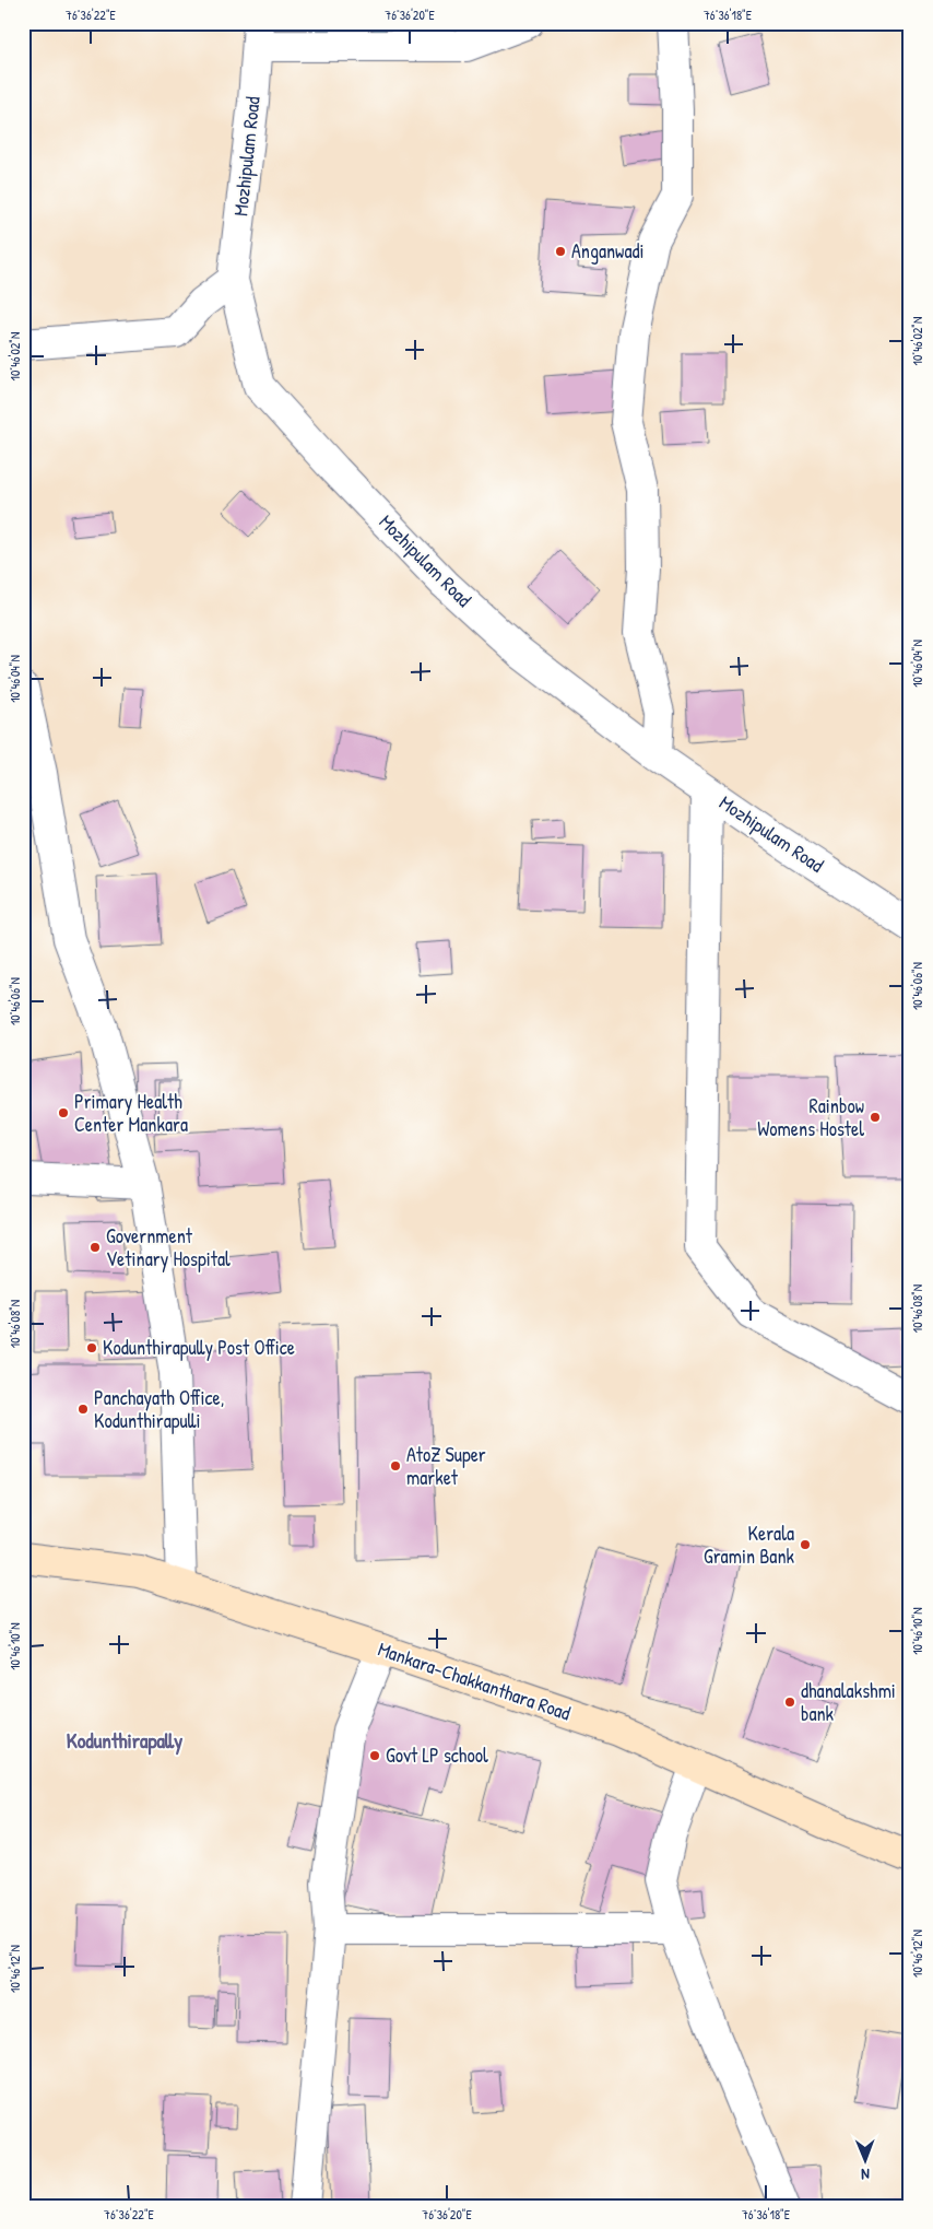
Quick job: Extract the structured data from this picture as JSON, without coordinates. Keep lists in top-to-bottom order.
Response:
{
  "streets": {
    "main road": ["Mankara-Chakkanthara Road"],
    "street": ["Mozhipulam Road"]
  },
  "districts": ["Kodunthirapally"],
  "places": [
    "Anganwadi",
    "Primary Health Center Mankara",
    "Rainbow Womens Hostel",
    "Government Vetinary Hospital",
    "Kodunthirapully Post Office",
    "Panchayath Office, Kodunthirapulli",
    "AtoZ Super market",
    "Kerala Gramin Bank",
    "dhanalakshmi bank",
    "Govt LP school"
  ],
  "north": "bottom",
  "coordinates": [
    "76°36'22\"E",
    "76°36'20\"E",
    "76°36'18\"E",
    "10°46'02\"N",
    "10°46'04\"N",
    "10°46'06\"N",
    "10°46'08\"N",
    "10°46'10\"N",
    "10°46'12\"N"
  ]
}
